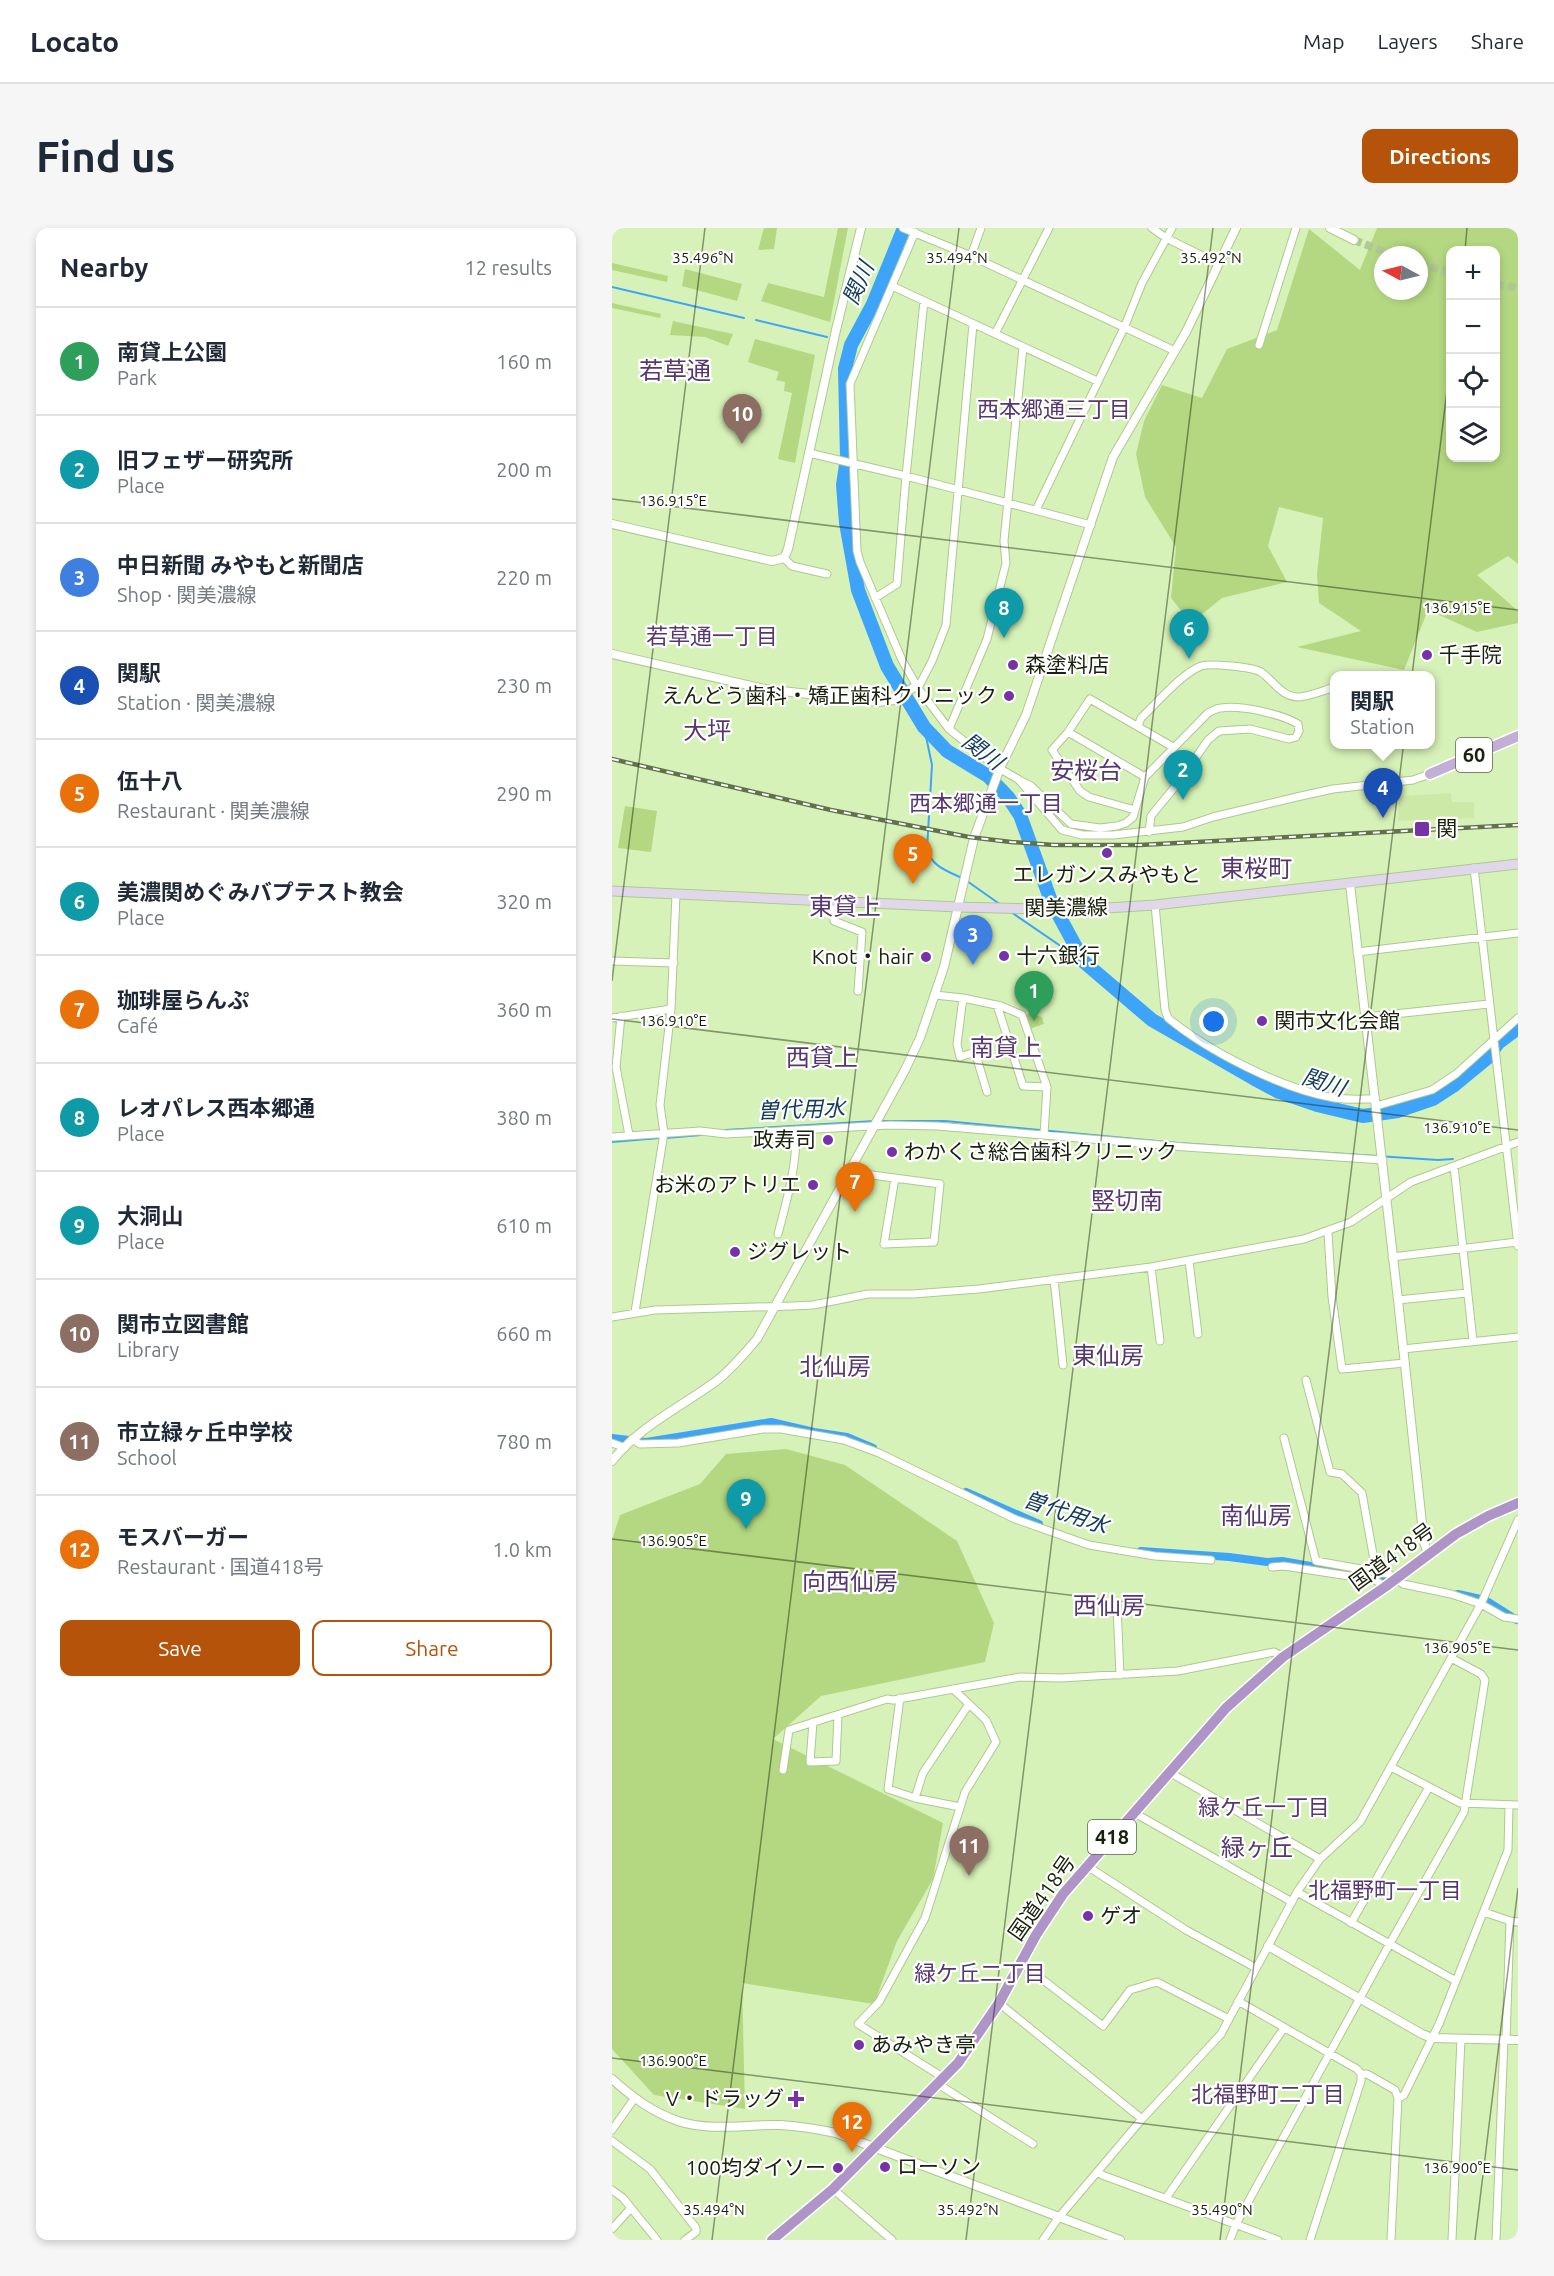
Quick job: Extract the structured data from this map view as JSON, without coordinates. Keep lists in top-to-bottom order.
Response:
{
  "streets": {
    "highway": ["国道418号", "418"],
    "main road": ["60", "関美濃線"]
  },
  "districts": [
    "若草通",
    "西本郷通三丁目",
    "若草通一丁目",
    "大坪",
    "安桜台",
    "西本郷通一丁目",
    "東桜町",
    "東貸上",
    "南貸上",
    "西貸上",
    "竪切南",
    "東仙房",
    "北仙房",
    "南仙房",
    "向西仙房",
    "西仙房",
    "緑ケ丘一丁目",
    "緑ヶ丘",
    "北福野町一丁目",
    "緑ケ丘二丁目",
    "北福野町二丁目"
  ],
  "water": ["関川", "曽代用水"],
  "places": {
    "other": [
      "千手院",
      "森塗料店",
      "えんどう歯科・矯正歯科クリニック",
      "エレガンスみやもと",
      "十六銀行",
      "Knot・hair",
      "関市文化会館",
      "政寿司",
      "わかくさ総合歯科クリニック",
      "お米のアトリエ",
      "ジグレット",
      "ゲオ",
      "あみやき亭",
      "ローソン",
      "100均ダイソー"
    ],
    "transit": ["関"],
    "health": ["V・ドラッグ"]
  },
  "north": "left",
  "page": {
    "header": "Locato",
    "nav": ["Map", "Layers", "Share"],
    "buttons": [
      "Directions",
      ["Save", "Share"]
    ],
    "title": "Find us",
    "heading": ["Nearby", "12 results"],
    "map_buttons": ["+", "−"],
    "list": [
      {
        "mark": "1",
        "name": "南貸上公園",
        "note": "Park",
        "value": "160 m"
      },
      {
        "mark": "2",
        "name": "旧フェザー研究所",
        "note": "Place",
        "value": "200 m"
      },
      {
        "mark": "3",
        "name": "中日新聞 みやもと新聞店",
        "note": "Shop · 関美濃線",
        "value": "220 m"
      },
      {
        "mark": "4",
        "name": "関駅",
        "note": "Station · 関美濃線",
        "value": "230 m"
      },
      {
        "mark": "5",
        "name": "伍十八",
        "note": "Restaurant · 関美濃線",
        "value": "290 m"
      },
      {
        "mark": "6",
        "name": "美濃関めぐみバプテスト教会",
        "note": "Place",
        "value": "320 m"
      },
      {
        "mark": "7",
        "name": "珈琲屋らんぷ",
        "note": "Café",
        "value": "360 m"
      },
      {
        "mark": "8",
        "name": "レオパレス西本郷通",
        "note": "Place",
        "value": "380 m"
      },
      {
        "mark": "9",
        "name": "大洞山",
        "note": "Place",
        "value": "610 m"
      },
      {
        "mark": "10",
        "name": "関市立図書館",
        "note": "Library",
        "value": "660 m"
      },
      {
        "mark": "11",
        "name": "市立緑ヶ丘中学校",
        "note": "School",
        "value": "780 m"
      },
      {
        "mark": "12",
        "name": "モスバーガー",
        "note": "Restaurant · 国道418号",
        "value": "1.0 km"
      }
    ],
    "pins": [
      "10",
      "8",
      "6",
      "2",
      "4",
      "5",
      "3",
      "1",
      "7",
      "9",
      "11",
      "12"
    ],
    "popup": ["関駅", "Station"]
  },
  "coordinates": [
    "35.496°N",
    "35.494°N",
    "35.492°N",
    "136.915°E",
    "136.910°E",
    "136.905°E",
    "136.900°E",
    "35.490°N"
  ]
}
